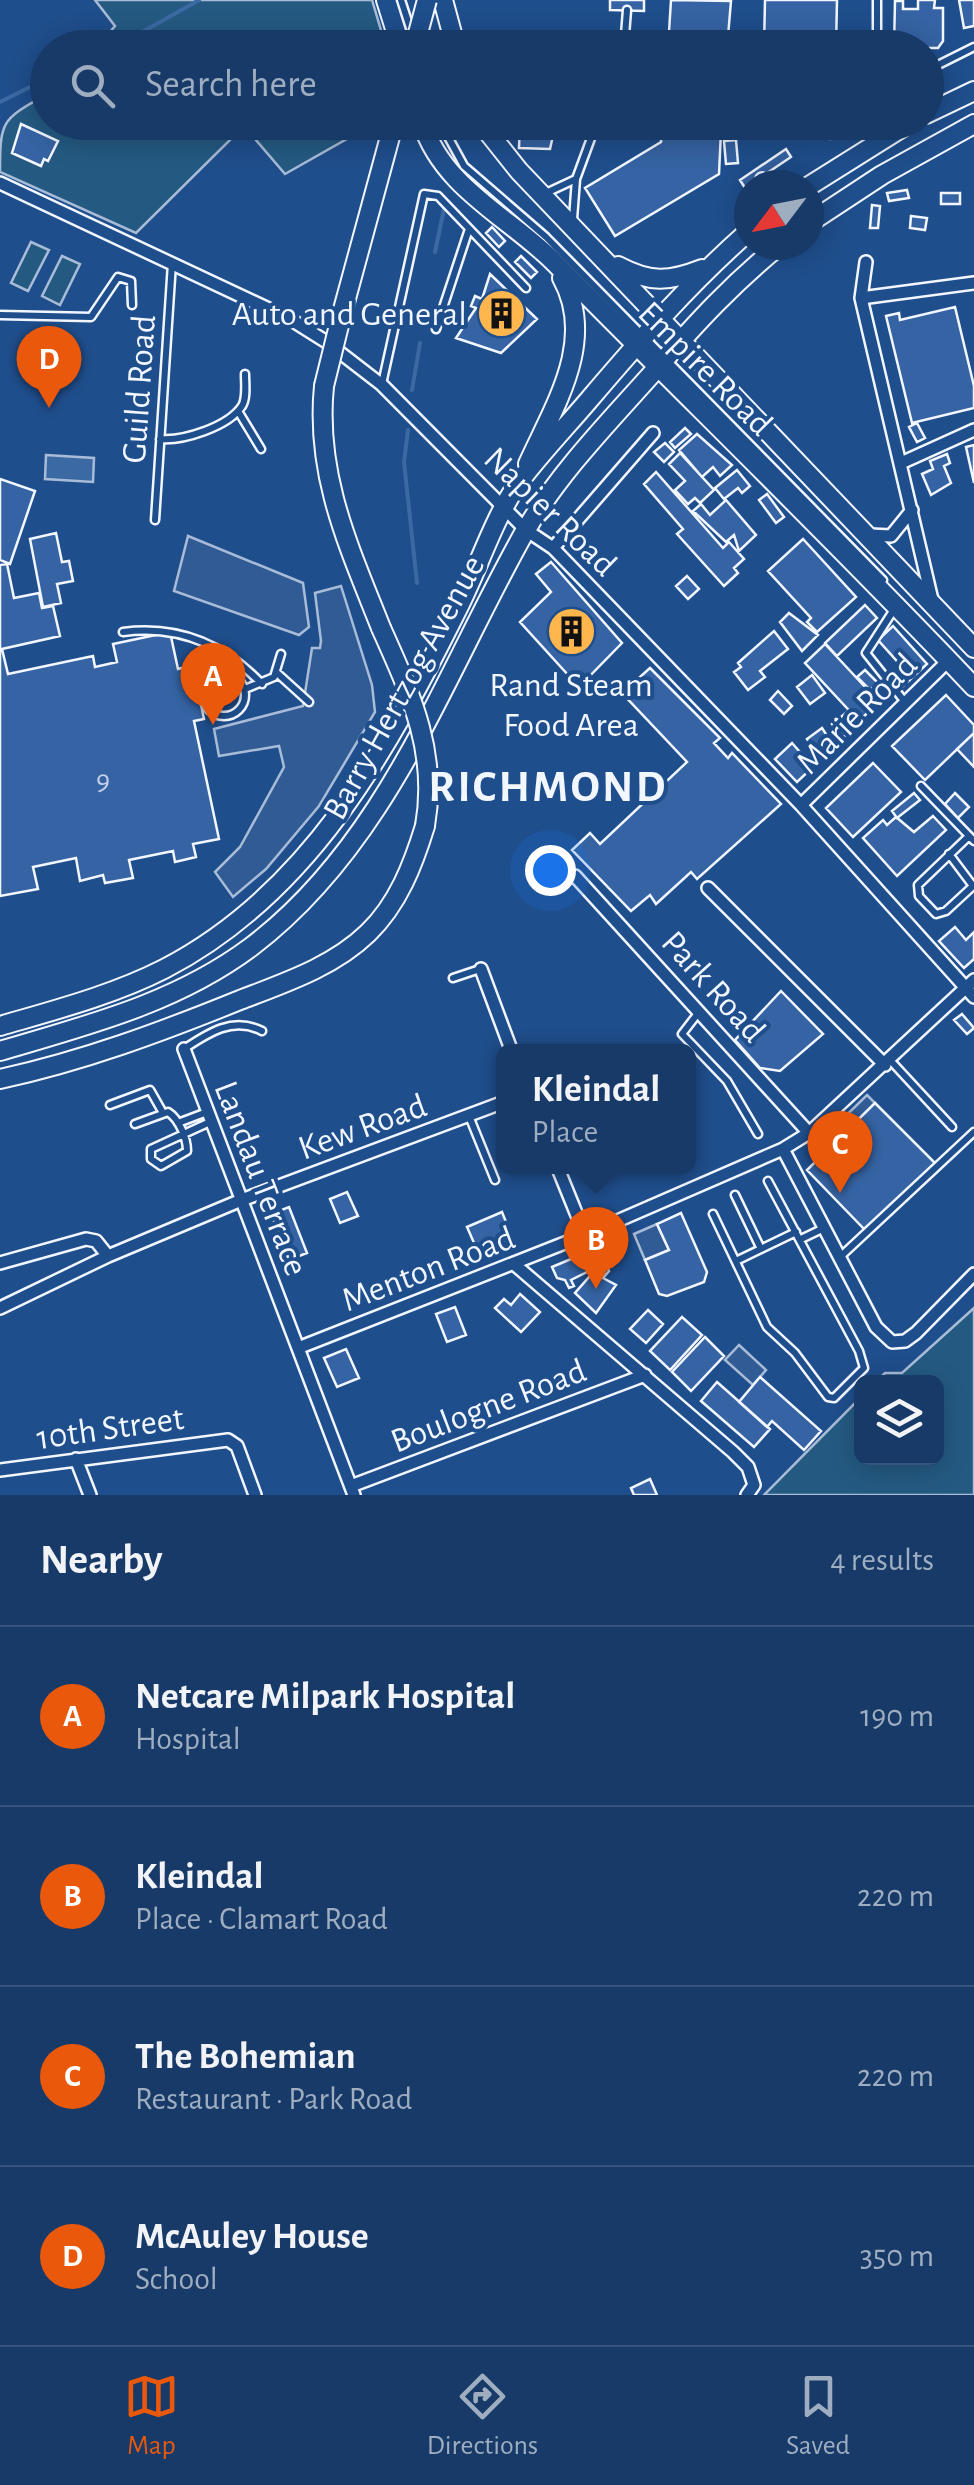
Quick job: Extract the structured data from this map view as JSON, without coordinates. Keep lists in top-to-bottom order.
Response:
{
  "streets": {
    "main road": ["Empire Road", "Barry Hertzog Avenue"],
    "street": [
      "Napier Road",
      "Marie Road",
      "Park Road",
      "Kew Road",
      "Landau Terrace",
      "Menton Road",
      "Boulogne Road",
      "10th Street"
    ],
    "lane": ["Guild Road"]
  },
  "crossings": [
    ["Empire Road", "Barry Hertzog Avenue"],
    ["Empire Road", "Marie Road"],
    ["Guild Road", "Napier Road"],
    ["Napier Road", "Barry Hertzog Avenue"],
    ["Napier Road", "Marie Road"],
    ["Napier Road", "Menton Road"],
    ["Park Road", "Menton Road"],
    ["Kew Road", "Landau Terrace"],
    ["Landau Terrace", "Menton Road"],
    ["Landau Terrace", "Boulogne Road"]
  ],
  "districts": ["RICHMOND"],
  "places": {
    "building": ["Auto and General", "Rand Steam Food Area"]
  },
  "house_numbers": ["9"],
  "north": "bottom left",
  "page": {
    "search": "Search here",
    "pins": [
      "D",
      "A",
      "C",
      "B"
    ],
    "popup": ["Kleindal", "Place"],
    "heading": ["Nearby", "4 results"],
    "list": [
      {
        "mark": "A",
        "name": "Netcare Milpark Hospital",
        "note": "Hospital",
        "value": "190 m"
      },
      {
        "mark": "B",
        "name": "Kleindal",
        "note": "Place · Clamart Road",
        "value": "220 m"
      },
      {
        "mark": "C",
        "name": "The Bohemian",
        "note": "Restaurant · Park Road",
        "value": "220 m"
      },
      {
        "mark": "D",
        "name": "McAuley House",
        "note": "School",
        "value": "350 m"
      }
    ],
    "nav": ["Map", "Directions", "Saved"]
  }
}
